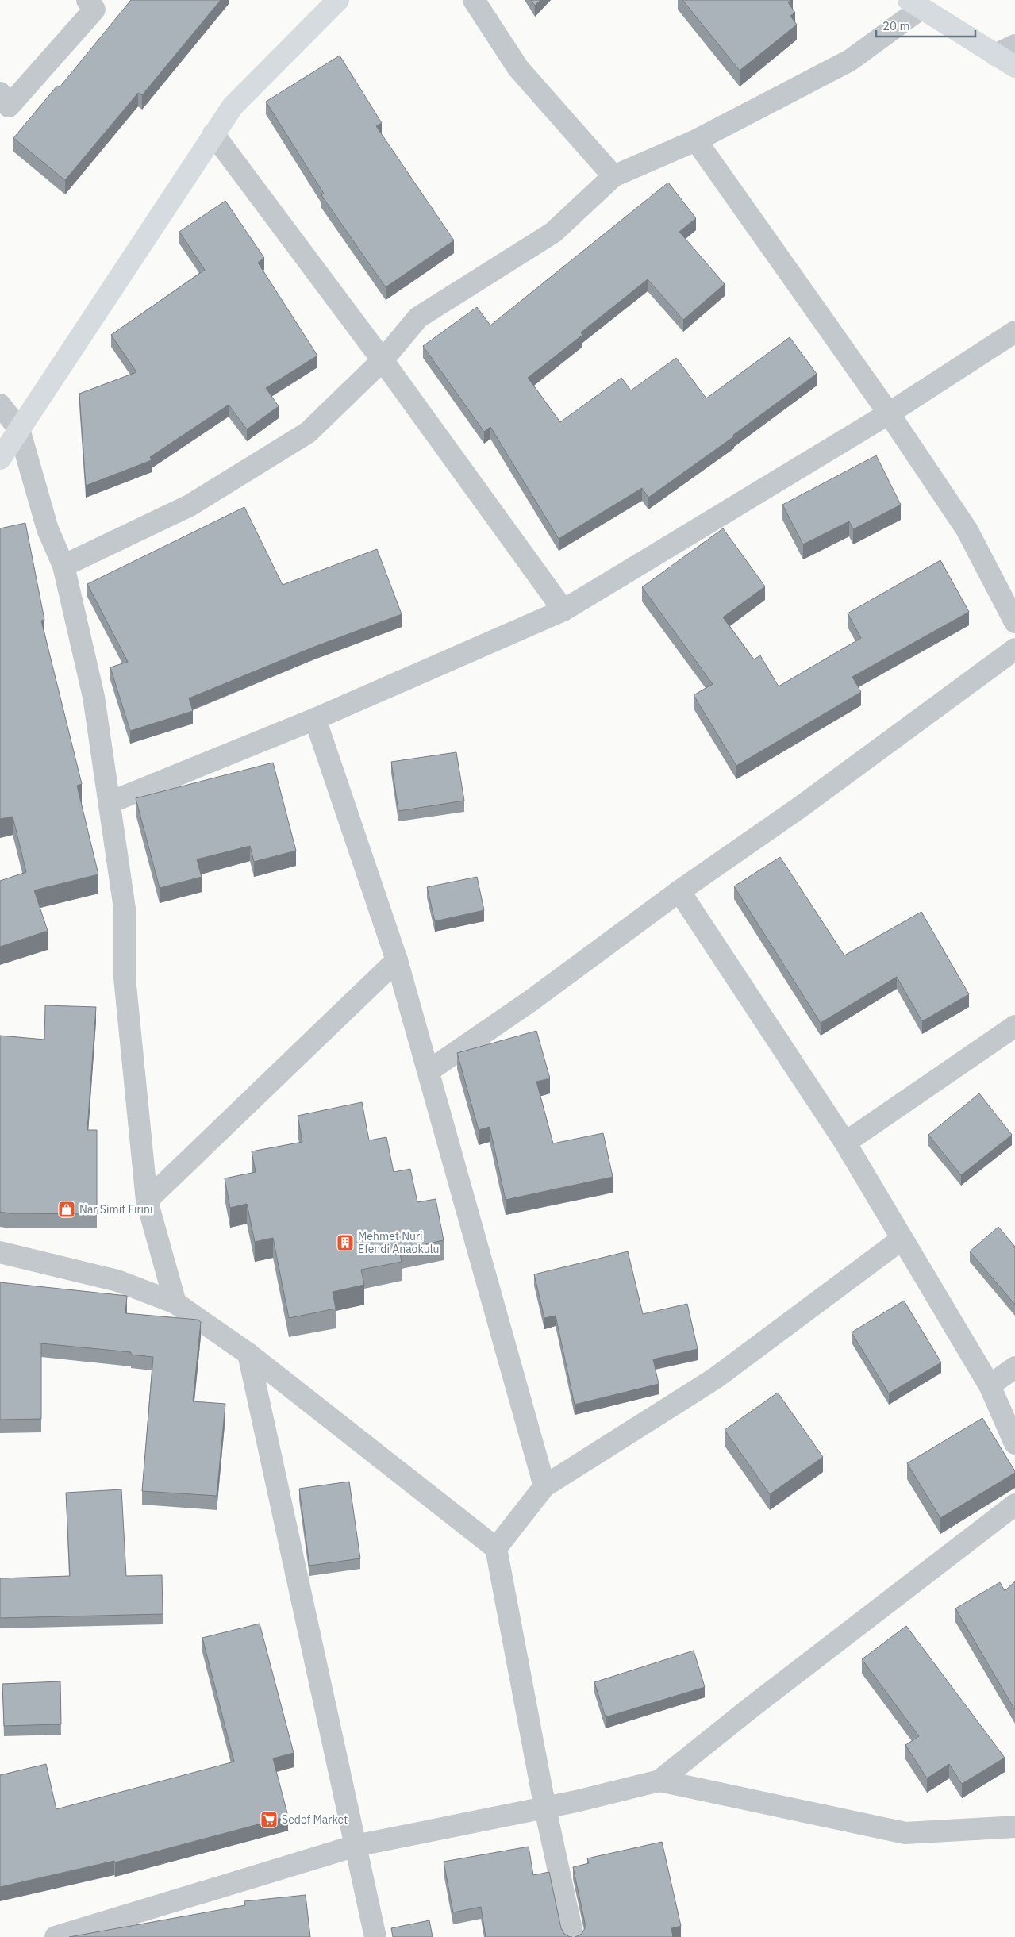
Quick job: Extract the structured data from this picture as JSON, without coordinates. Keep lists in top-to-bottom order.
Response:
{
  "places": {
    "shop": ["Nar Simit Fırını"],
    "building": ["Mehmet Nuri Efendi Anaokulu"],
    "supermarket": ["Sedef Market"]
  },
  "scale_bar": "20 m"
}
